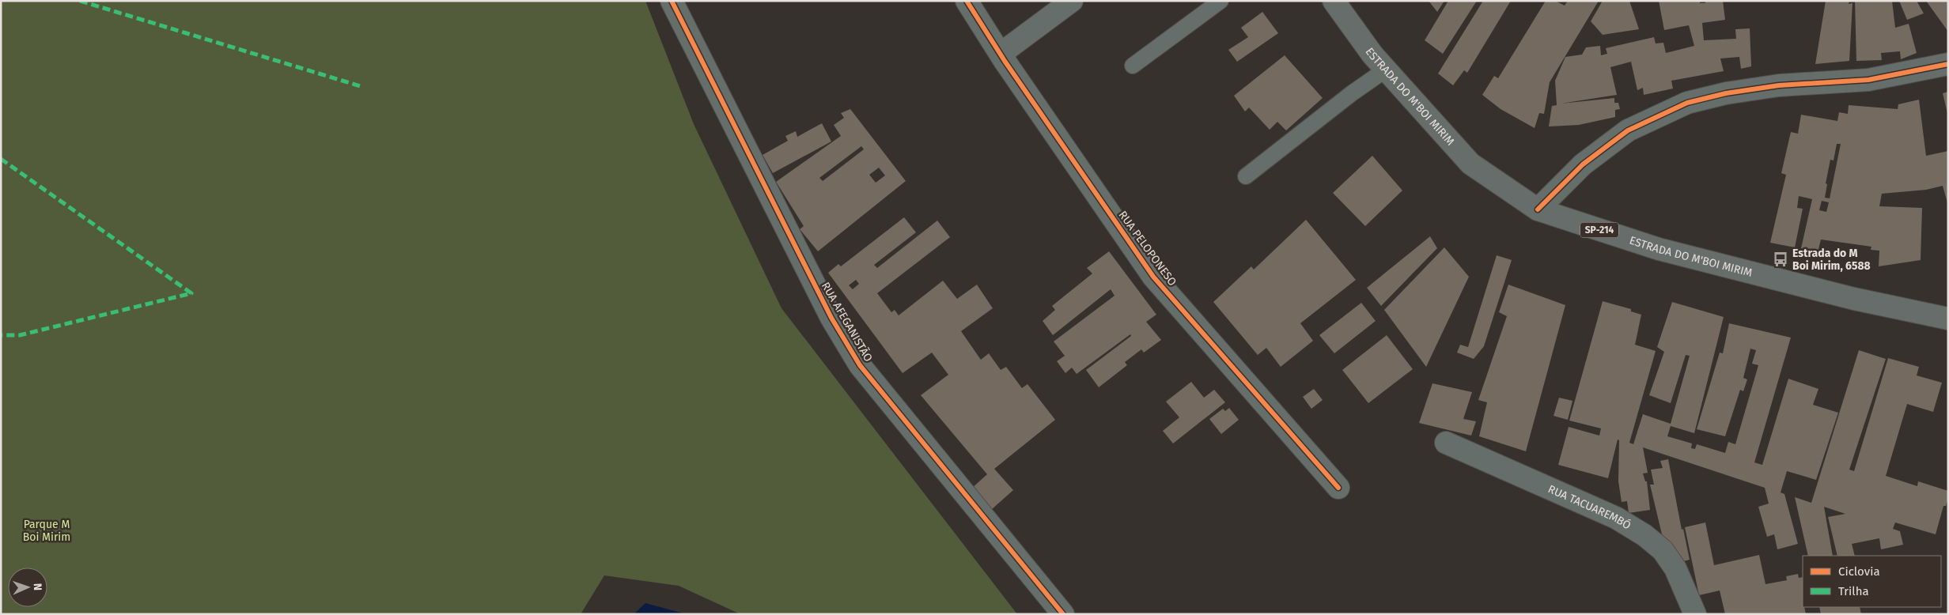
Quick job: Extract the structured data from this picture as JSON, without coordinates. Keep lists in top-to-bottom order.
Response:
{
  "streets": {
    "main road": ["ESTRADA DO M'BOI MIRIM", "SP-214"],
    "street": ["RUA PELOPONESO", "RUA AFEGANISTÃO", "RUA TACUAREMBÓ"]
  },
  "parks": ["Parque M Boi Mirim"],
  "places": {
    "bus stop": ["Estrada do M Boi Mirim, 6588"]
  },
  "legend": ["Ciclovia", "Trilha"],
  "north": "right"
}
